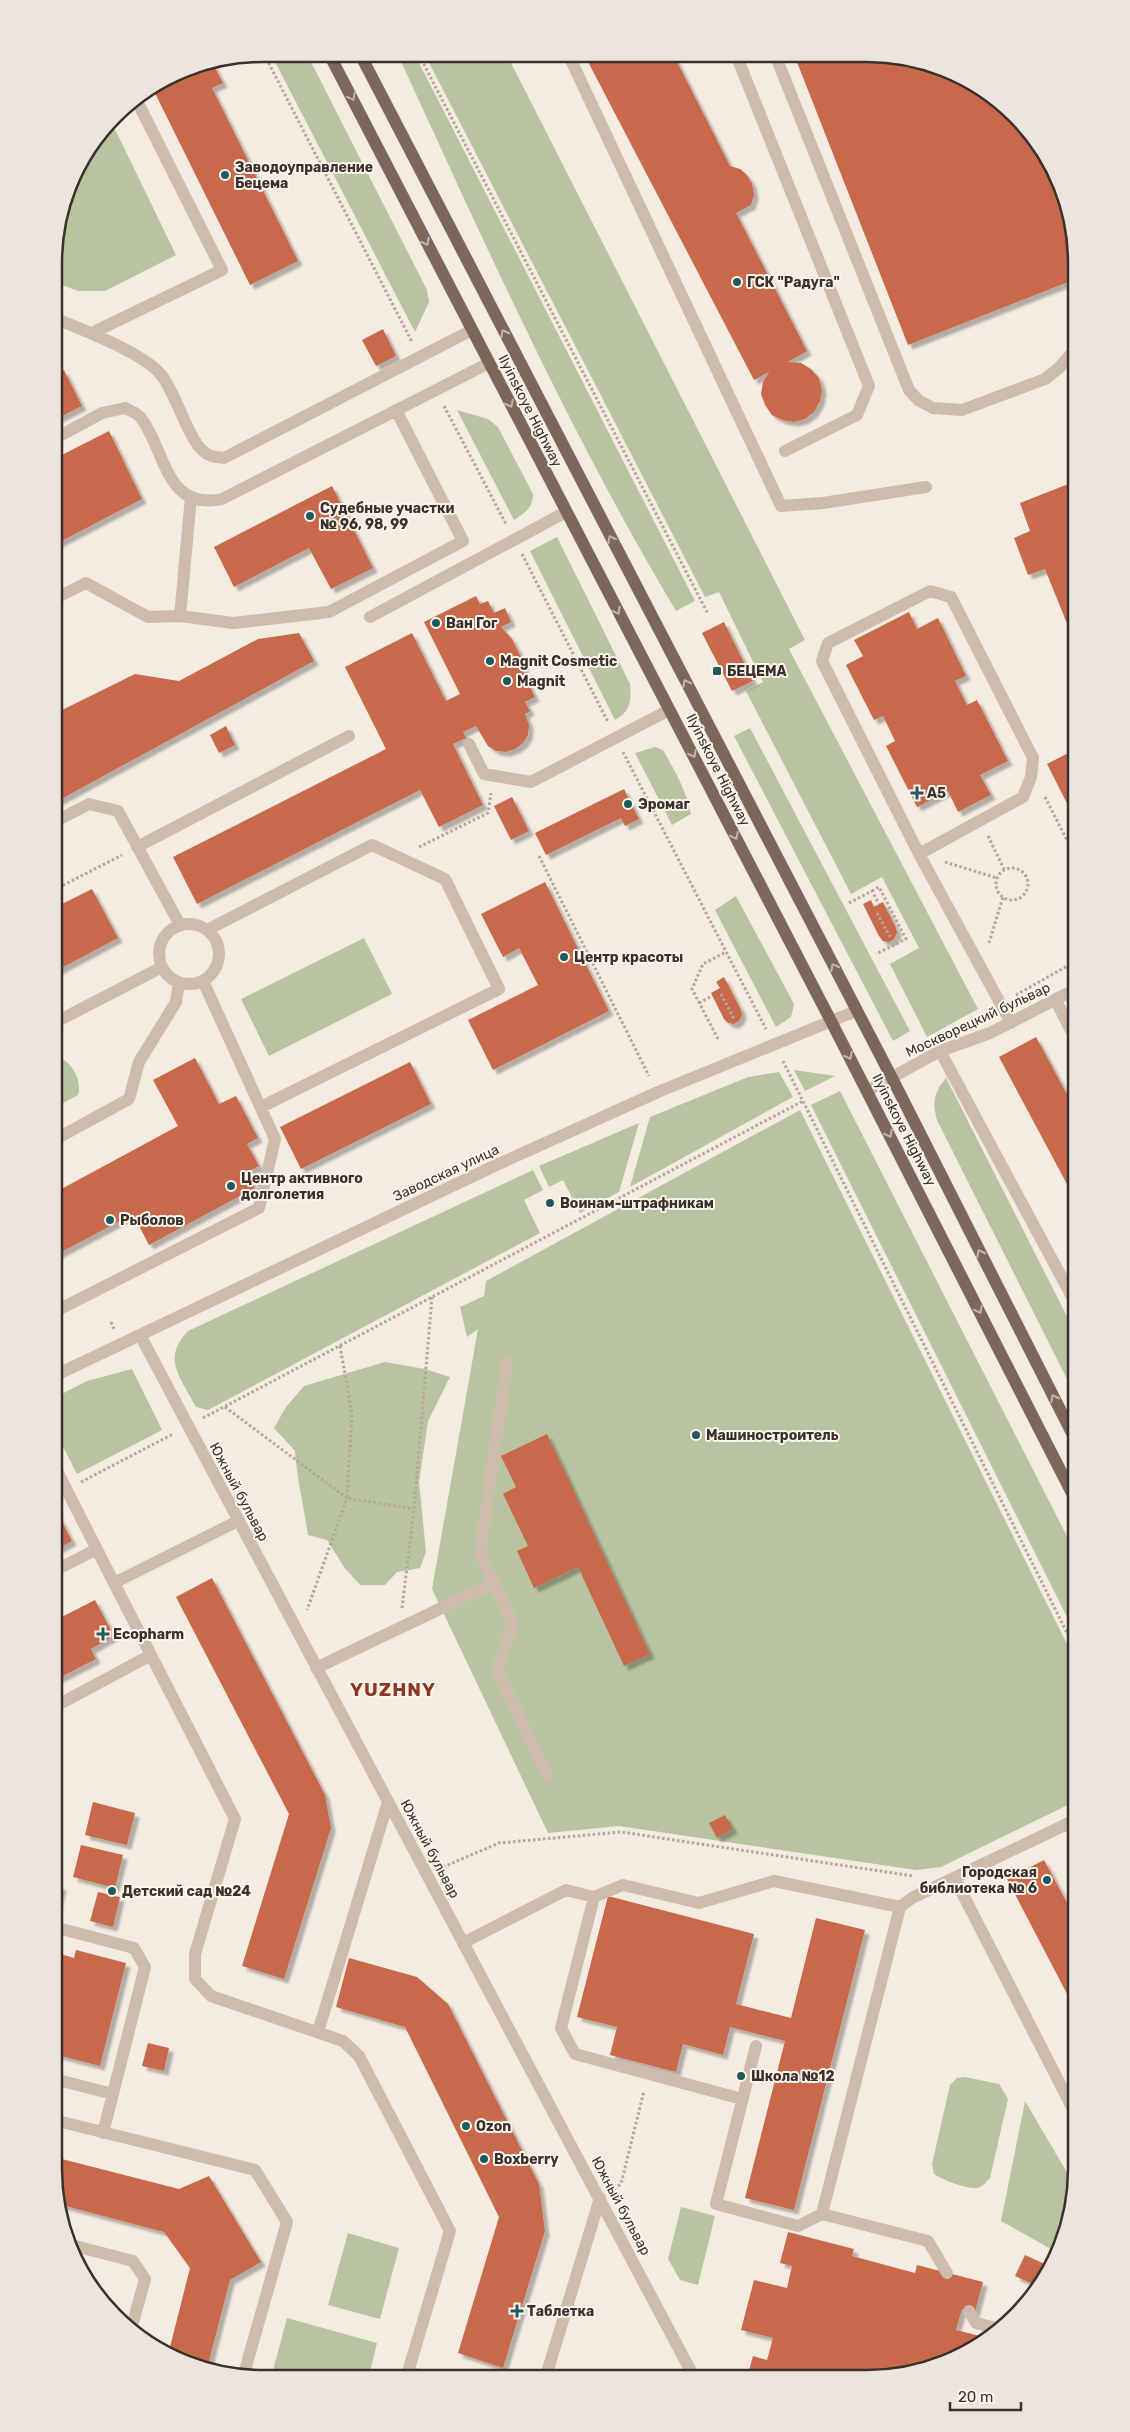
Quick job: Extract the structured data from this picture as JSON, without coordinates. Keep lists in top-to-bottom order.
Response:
{
  "streets": {
    "main road": ["Ilyinskoye Highway"],
    "street": ["Москворецкий бульвар", "Заводская улица", "Южный бульвар"]
  },
  "crossings": [
    ["Ilyinskoye Highway", "Москворецкий бульвар"],
    ["Ilyinskoye Highway", "Заводская улица"],
    ["Заводская улица", "Южный бульвар"]
  ],
  "districts": ["YUZHNY"],
  "places": {
    "other": [
      "Заводоуправление Бецема",
      "ГСК \"Радуга\"",
      "Судебные участки № 96, 98, 99",
      "Ван Гог",
      "Magnit Cosmetic",
      "Magnit",
      "Эромаг",
      "Центр красоты",
      "Центр активного долголетия",
      "Воинам-штрафникам",
      "Рыболов",
      "Машиностроитель",
      "Городская библиотека № 6",
      "Детский сад №24",
      "Школа №12",
      "Ozon",
      "Boxberry"
    ],
    "transit": ["БЕЦЕМА"],
    "health": ["A5", "Ecopharm", "Таблетка"]
  },
  "scale_bar": "20 m"
}
